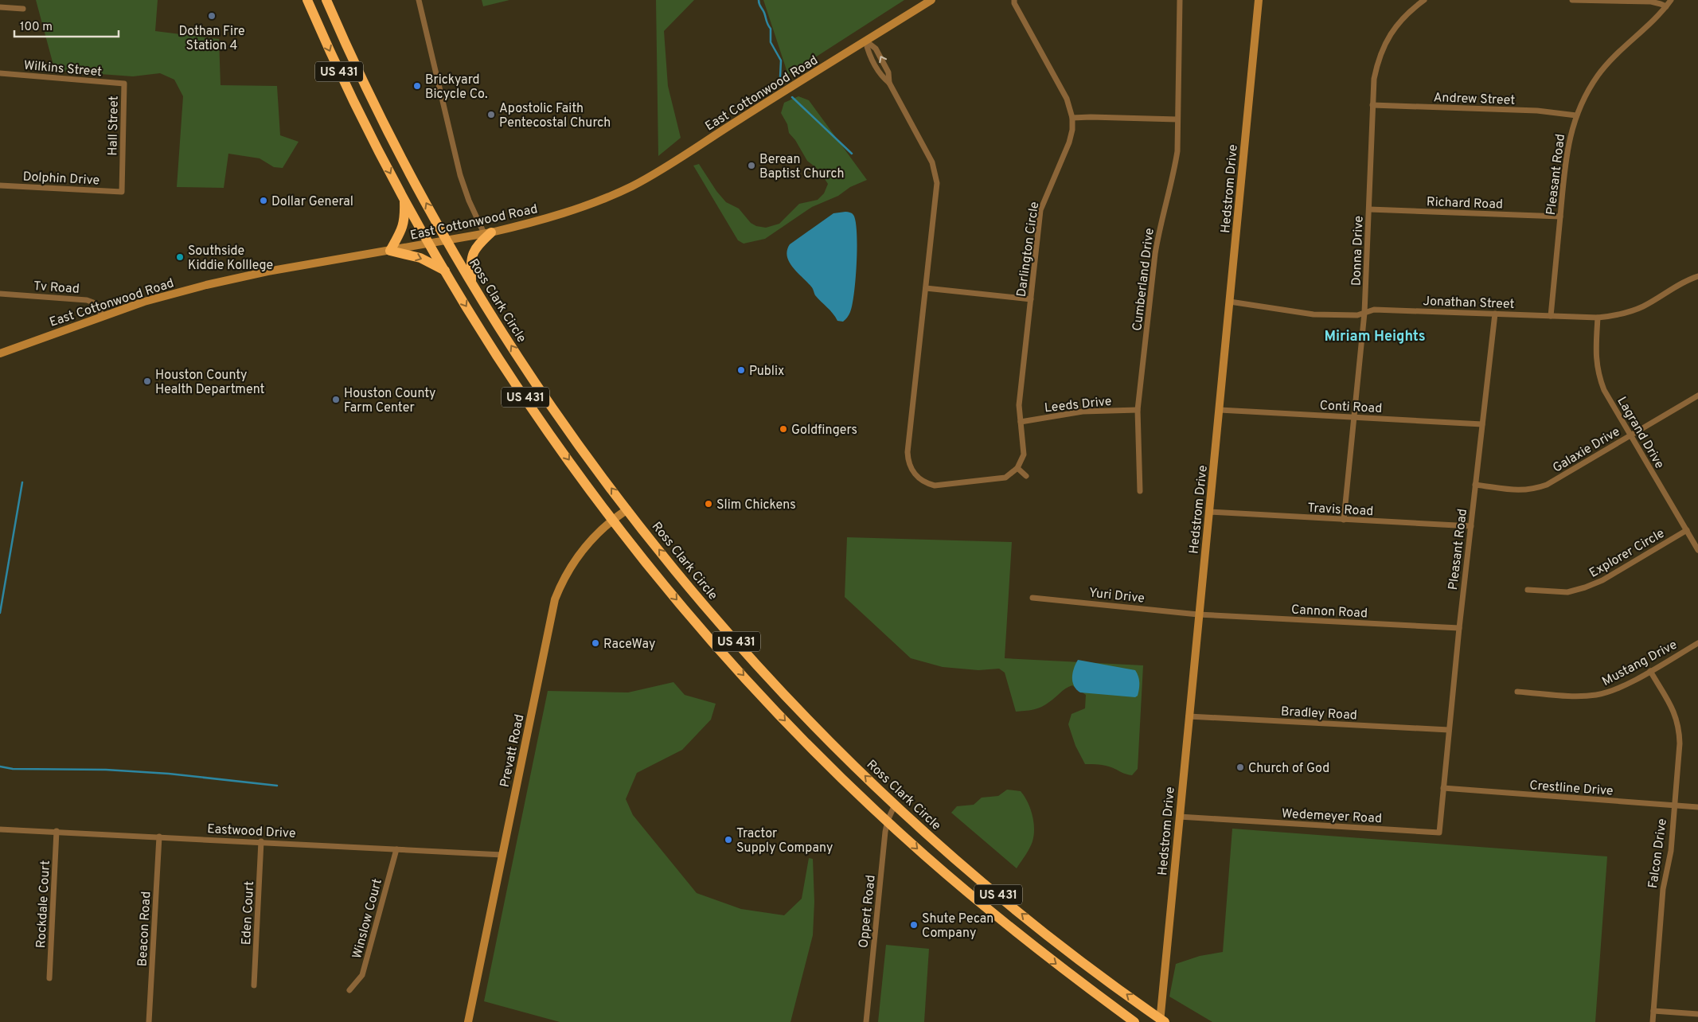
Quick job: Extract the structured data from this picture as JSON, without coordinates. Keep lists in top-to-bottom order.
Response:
{
  "streets": {
    "highway": ["US 431", "Ross Clark Circle"],
    "street": [
      "Wilkins Street",
      "East Cottonwood Road",
      "Andrew Street",
      "Hall Street",
      "Pleasant Road",
      "Dolphin Drive",
      "Hedstrom Drive",
      "Richard Road",
      "Darlington Circle",
      "Donna Drive",
      "Cumberland Drive",
      "Tv Road",
      "Jonathan Street",
      "Leeds Drive",
      "Conti Road",
      "Lagrand Drive",
      "Galaxie Drive",
      "Travis Road",
      "Explorer Circle",
      "Yuri Drive",
      "Cannon Road",
      "Mustang Drive",
      "Bradley Road",
      "Prevatt Road",
      "Crestline Drive",
      "Wedemeyer Road",
      "Eastwood Drive",
      "Falcon Drive",
      "Rockdale Court",
      "Oppert Road",
      "Eden Court",
      "Winslow Court",
      "Beacon Road"
    ]
  },
  "crossings": [
    ["Wilkins Street", "Hall Street"],
    ["US 431", "East Cottonwood Road"],
    ["US 431", "Prevatt Road"],
    ["US 431", "Oppert Road"],
    ["East Cottonwood Road", "Tv Road"],
    ["East Cottonwood Road", "Ross Clark Circle"],
    ["Andrew Street", "Pleasant Road"],
    ["Andrew Street", "Donna Drive"],
    ["Hall Street", "Dolphin Drive"],
    ["Pleasant Road", "Richard Road"],
    ["Pleasant Road", "Jonathan Street"],
    ["Pleasant Road", "Conti Road"],
    ["Pleasant Road", "Galaxie Drive"],
    ["Pleasant Road", "Travis Road"],
    ["Pleasant Road", "Cannon Road"],
    ["Pleasant Road", "Bradley Road"],
    ["Pleasant Road", "Crestline Drive"],
    ["Pleasant Road", "Wedemeyer Road"],
    ["Hedstrom Drive", "Ross Clark Circle"],
    ["Hedstrom Drive", "Jonathan Street"],
    ["Hedstrom Drive", "Conti Road"],
    ["Hedstrom Drive", "Travis Road"],
    ["Hedstrom Drive", "Yuri Drive"],
    ["Hedstrom Drive", "Cannon Road"],
    ["Hedstrom Drive", "Bradley Road"],
    ["Hedstrom Drive", "Wedemeyer Road"],
    ["Richard Road", "Donna Drive"],
    ["Darlington Circle", "Leeds Drive"],
    ["Donna Drive", "Jonathan Street"],
    ["Donna Drive", "Conti Road"],
    ["Donna Drive", "Travis Road"],
    ["Cumberland Drive", "Leeds Drive"],
    ["Ross Clark Circle", "Prevatt Road"],
    ["Ross Clark Circle", "Oppert Road"],
    ["Jonathan Street", "Lagrand Drive"],
    ["Lagrand Drive", "Galaxie Drive"],
    ["Lagrand Drive", "Explorer Circle"],
    ["Yuri Drive", "Cannon Road"],
    ["Mustang Drive", "Falcon Drive"],
    ["Prevatt Road", "Eastwood Drive"],
    ["Crestline Drive", "Wedemeyer Road"],
    ["Crestline Drive", "Falcon Drive"],
    ["Eastwood Drive", "Rockdale Court"],
    ["Eastwood Drive", "Eden Court"],
    ["Eastwood Drive", "Winslow Court"],
    ["Eastwood Drive", "Beacon Road"]
  ],
  "districts": ["Miriam Heights"],
  "places": [
    "Dothan Fire Station 4",
    "Brickyard Bicycle Co.",
    "Apostolic Faith Pentecostal Church",
    "Berean Baptist Church",
    "Dollar General",
    "Southside Kiddie Kolllege",
    "Publix",
    "Houston County Health Department",
    "Houston County Farm Center",
    "Goldfingers",
    "Slim Chickens",
    "RaceWay",
    "Church of God",
    "Tractor Supply Company",
    "Shute Pecan Company"
  ],
  "scale_bar": "100 m"
}
